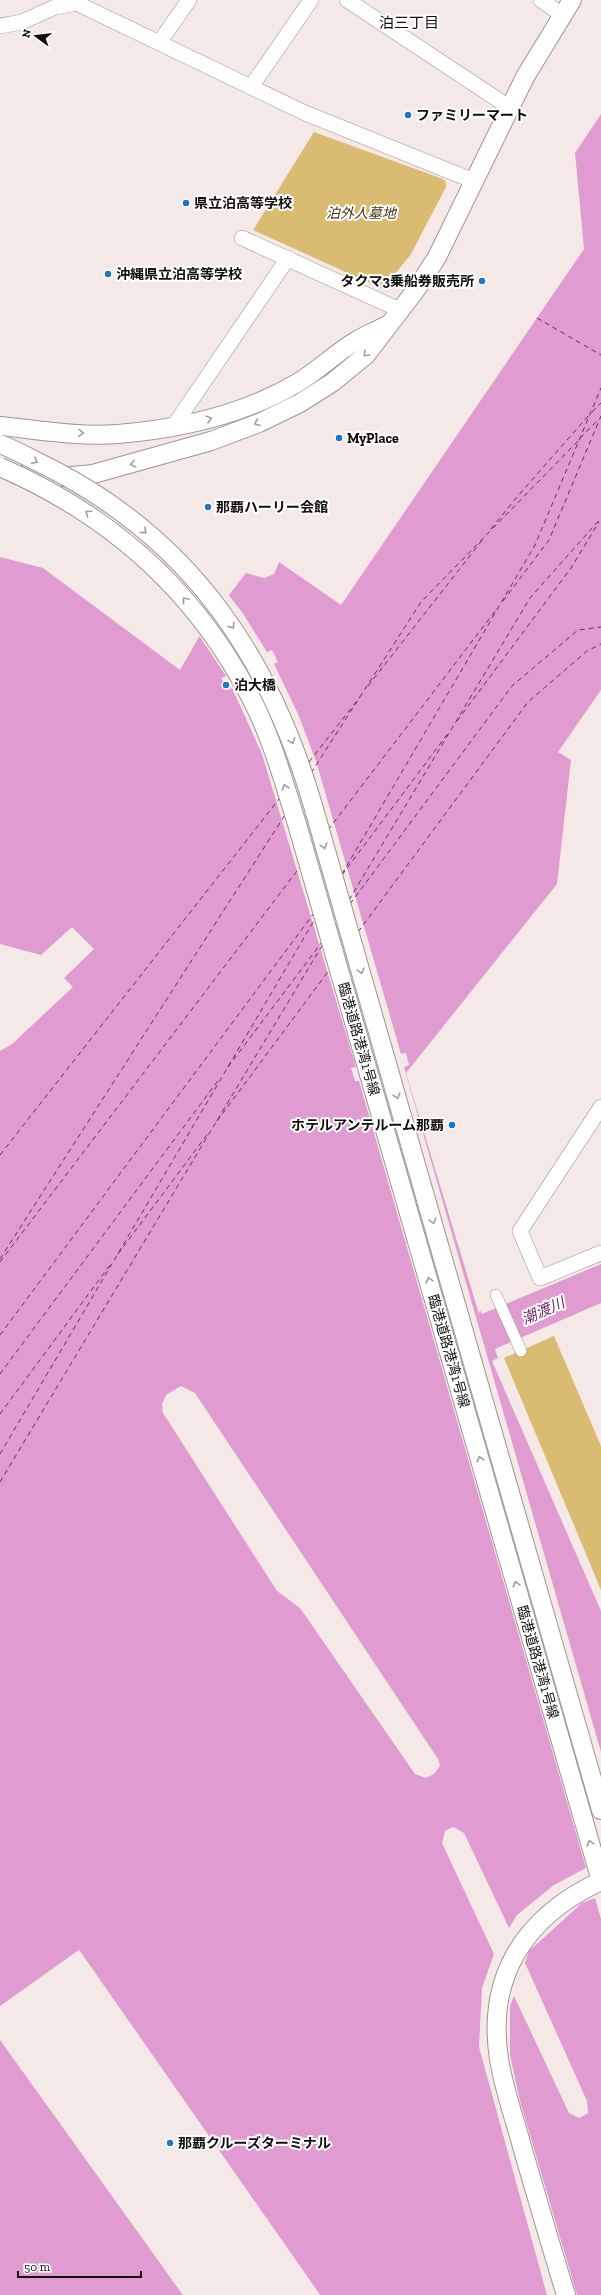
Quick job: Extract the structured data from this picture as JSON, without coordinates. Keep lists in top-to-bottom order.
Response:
{
  "streets": {
    "street": ["臨港道路港湾1号線"]
  },
  "districts": ["泊三丁目"],
  "water": ["潮渡川"],
  "parks": ["泊外人墓地"],
  "places": [
    "ファミリーマート",
    "県立泊高等学校",
    "沖縄県立泊高等学校",
    "タクマ3乗船券販売所",
    "MyPlace",
    "那覇ハーリー会館",
    "泊大橋",
    "ホテルアンテルーム那覇",
    "那覇クルーズターミナル"
  ],
  "scale_bar": "50 m",
  "north": "left"
}
